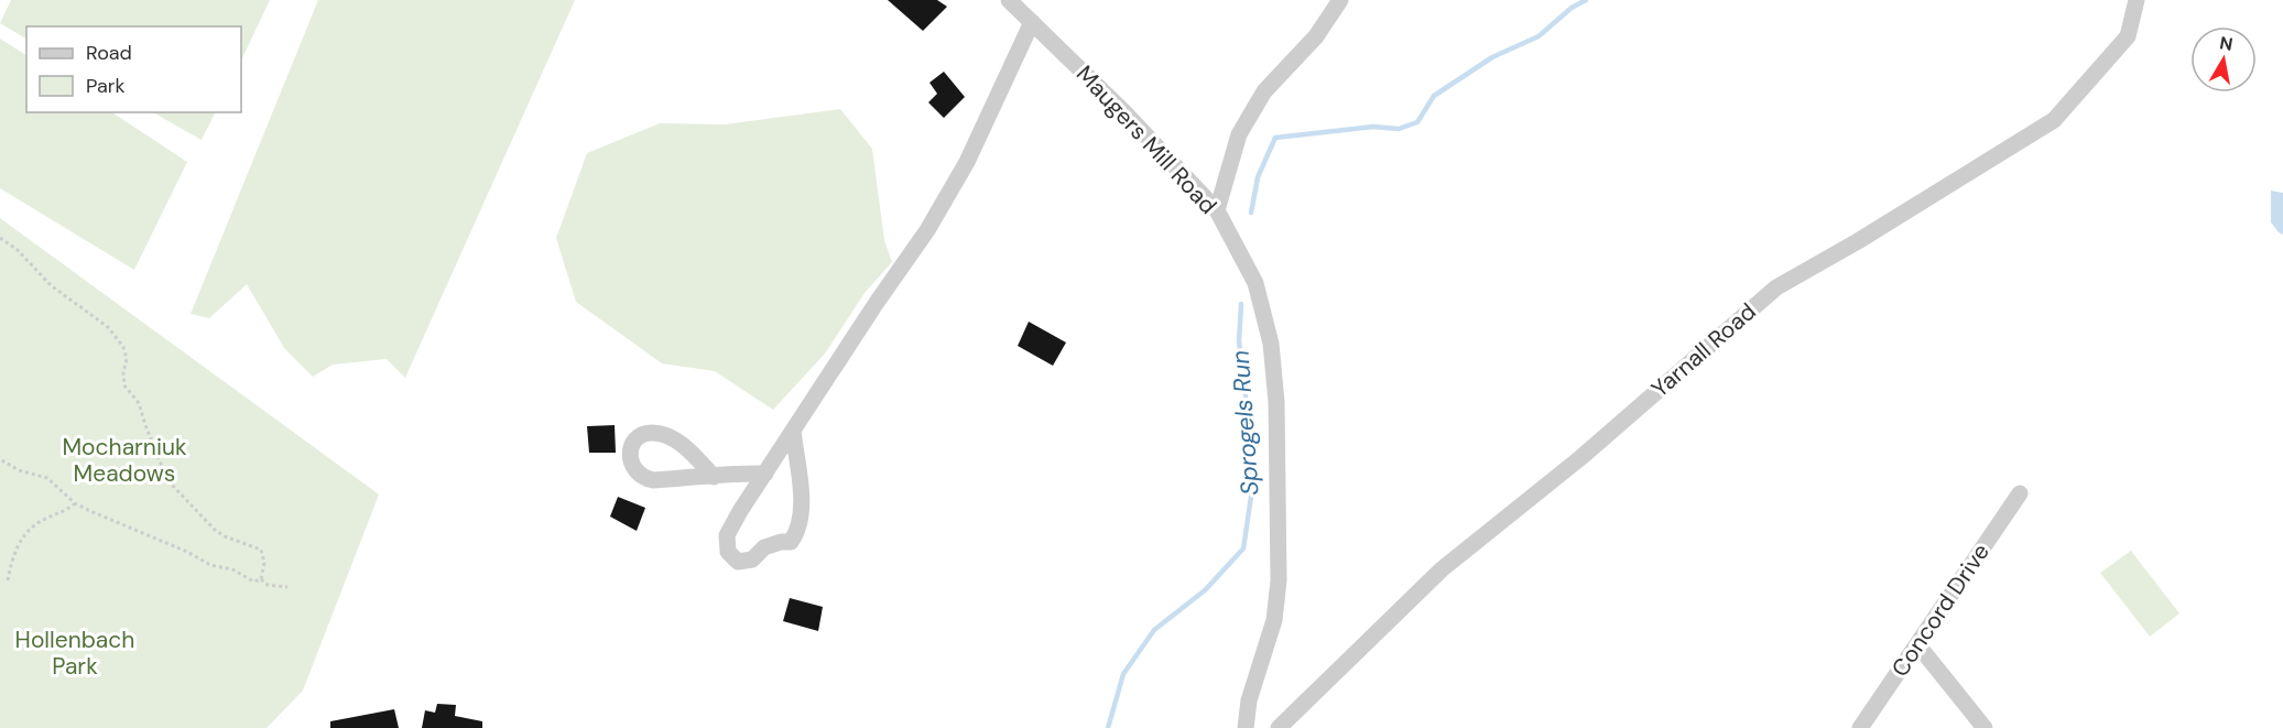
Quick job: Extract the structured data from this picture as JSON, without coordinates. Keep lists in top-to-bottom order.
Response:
{
  "streets": {
    "street": ["Maugers Mill Road", "Yarnall Road", "Concord Drive"]
  },
  "water": ["Sprogels Run"],
  "parks": ["Mocharniuk Meadows", "Hollenbach Park"],
  "legend": ["Road", "Park"],
  "north": "top"
}
